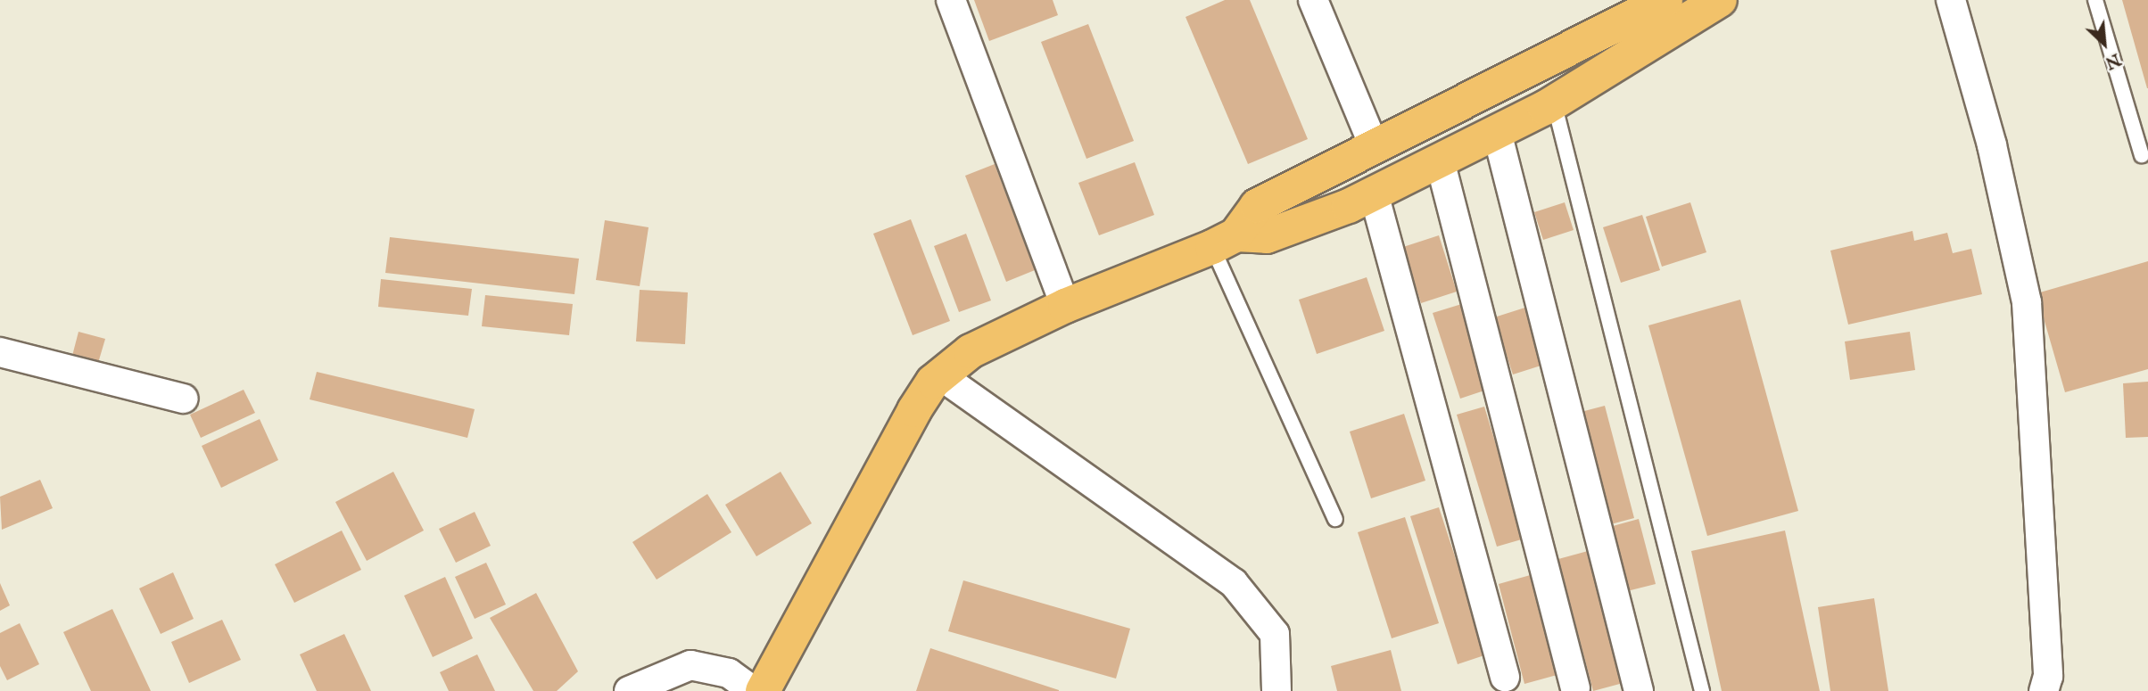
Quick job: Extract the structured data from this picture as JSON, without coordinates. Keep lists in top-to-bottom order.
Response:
{
  "north": "bottom right"
}
